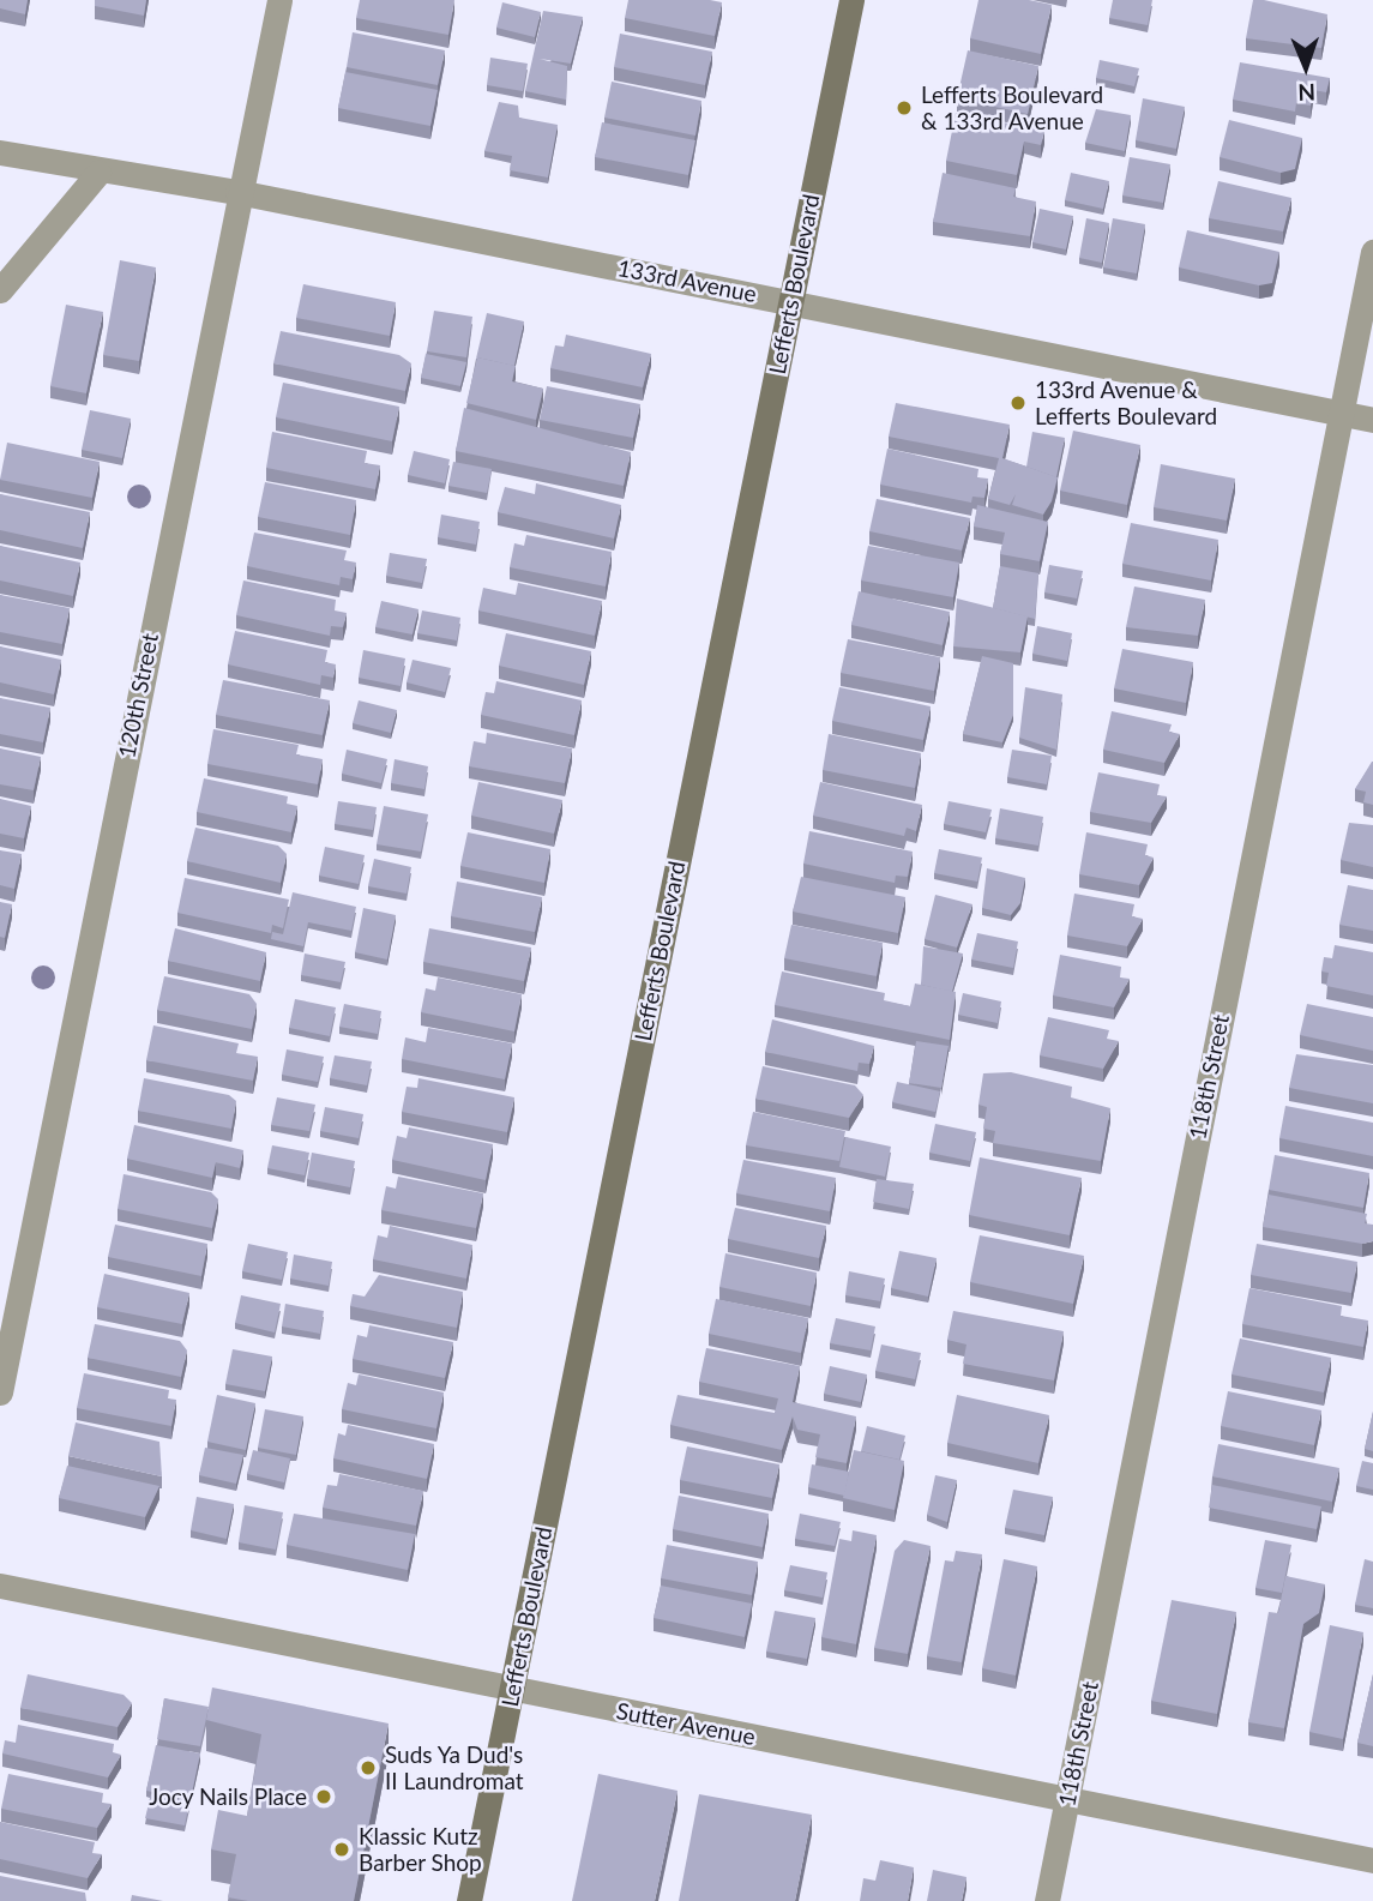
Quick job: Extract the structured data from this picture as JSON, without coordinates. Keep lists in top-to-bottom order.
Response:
{
  "streets": {
    "main road": ["Lefferts Boulevard"],
    "street": [
      "133rd Avenue",
      "120th Street",
      "118th Street",
      "Sutter Avenue"
    ]
  },
  "crossings": [
    ["133rd Avenue", "Lefferts Boulevard"],
    ["133rd Avenue", "120th Street"],
    ["133rd Avenue", "118th Street"],
    ["Lefferts Boulevard", "Sutter Avenue"],
    ["118th Street", "Sutter Avenue"]
  ],
  "places": [
    "Lefferts Boulevard & 133rd Avenue",
    "133rd Avenue & Lefferts Boulevard",
    "Suds Ya Dud's II Laundromat",
    "Jocy Nails Place",
    "Klassic Kutz Barber Shop"
  ],
  "north": "bottom"
}
